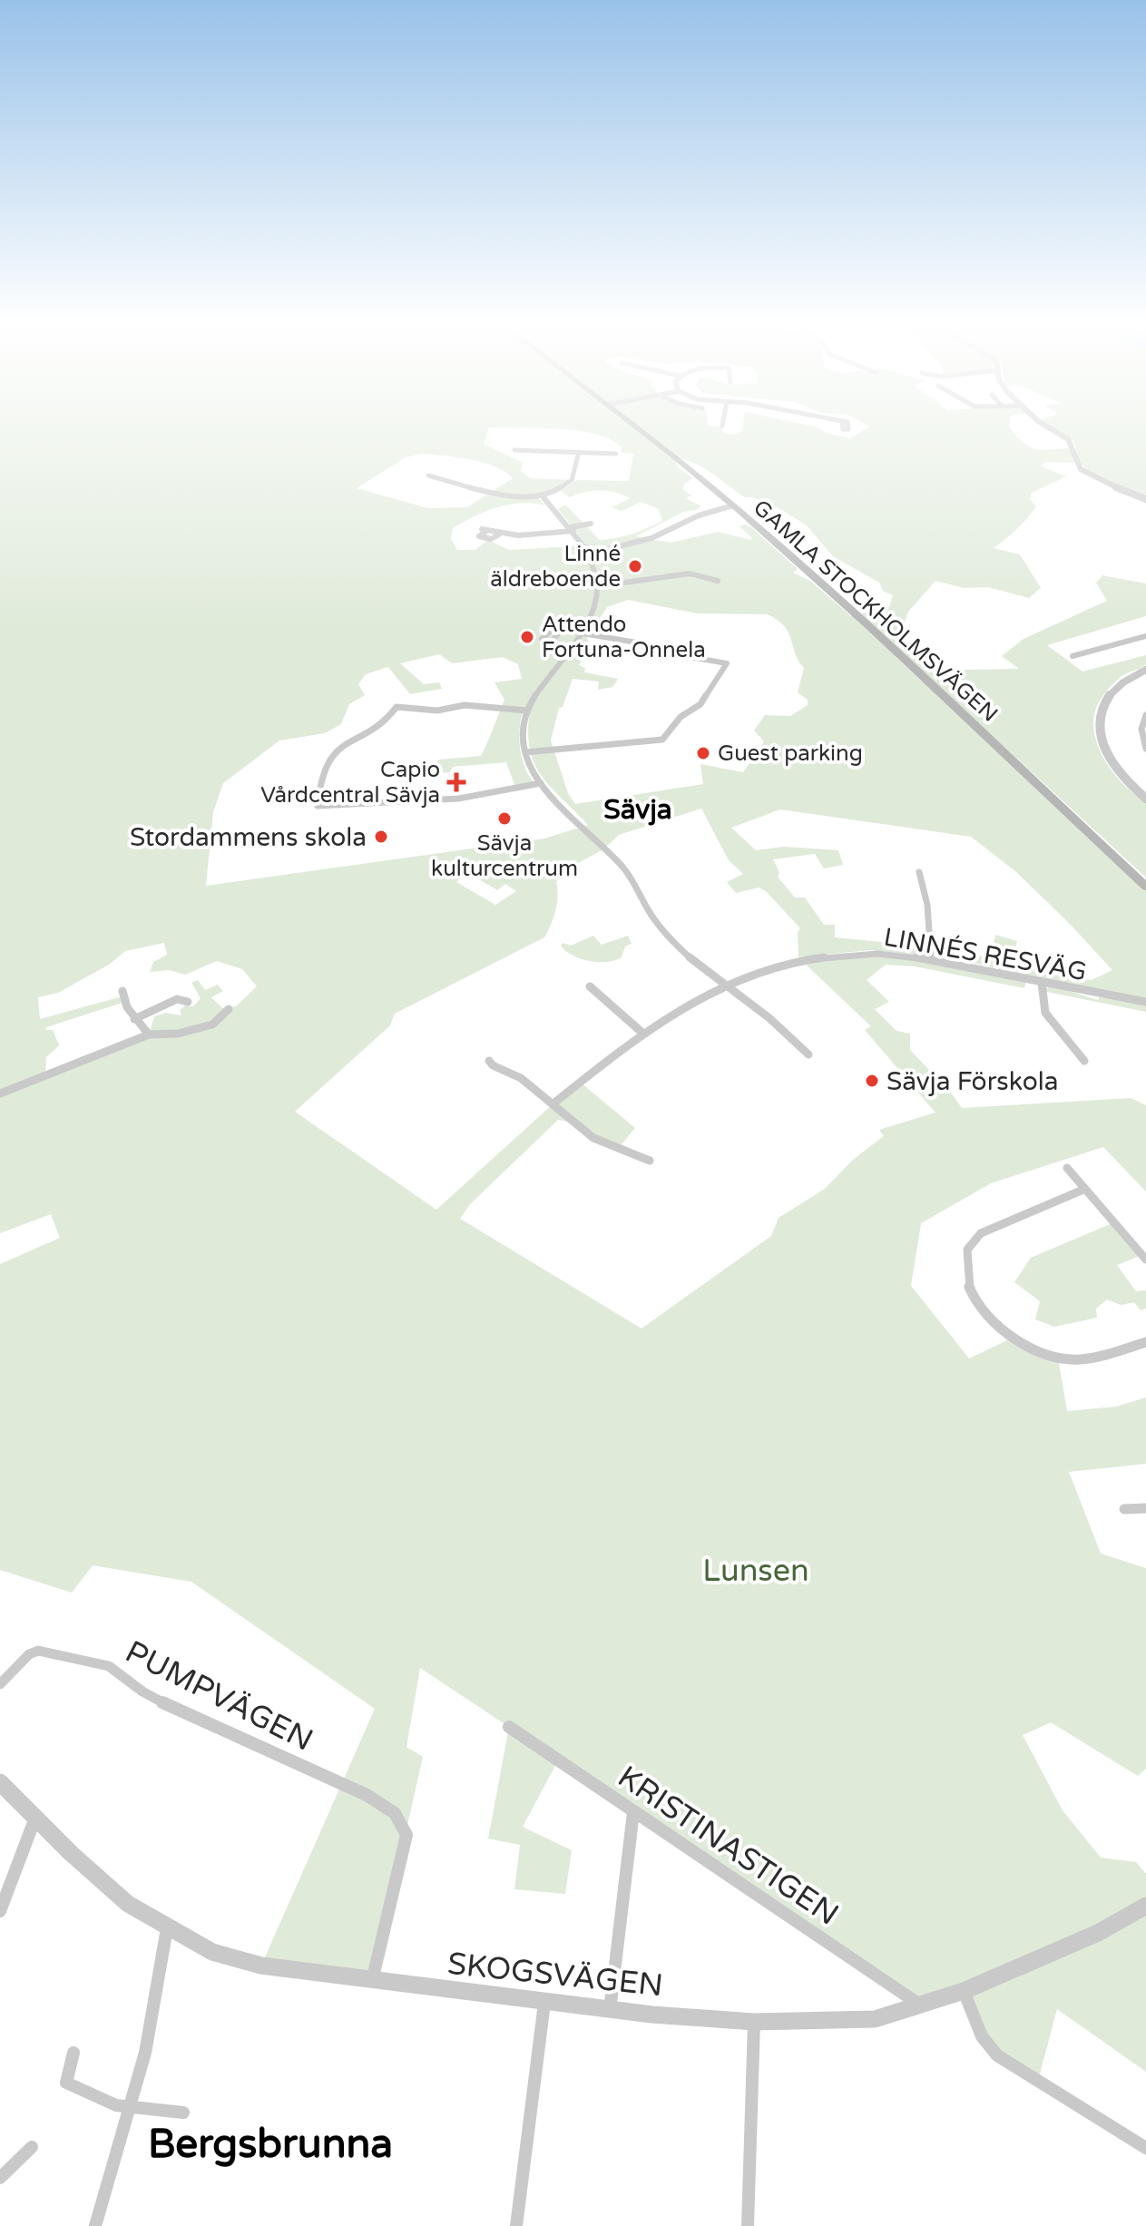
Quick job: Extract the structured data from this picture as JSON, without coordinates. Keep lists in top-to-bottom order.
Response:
{
  "streets": {
    "main road": ["GAMLA STOCKHOLMSVÄGEN"],
    "street": [
      "LINNÉS RESVÄG",
      "PUMPVÄGEN",
      "KRISTINASTIGEN",
      "SKOGSVÄGEN"
    ]
  },
  "crossings": [
    ["PUMPVÄGEN", "SKOGSVÄGEN"],
    ["KRISTINASTIGEN", "SKOGSVÄGEN"]
  ],
  "districts": ["Sävja", "Bergsbrunna"],
  "parks": ["Lunsen"],
  "places": {
    "other": [
      "Linné äldreboende",
      "Attendo Fortuna-Onnela",
      "Guest parking",
      "Sävja kulturcentrum",
      "Stordammens skola",
      "Sävja Förskola"
    ],
    "health": ["Capio Vårdcentral Sävja"]
  }
}
